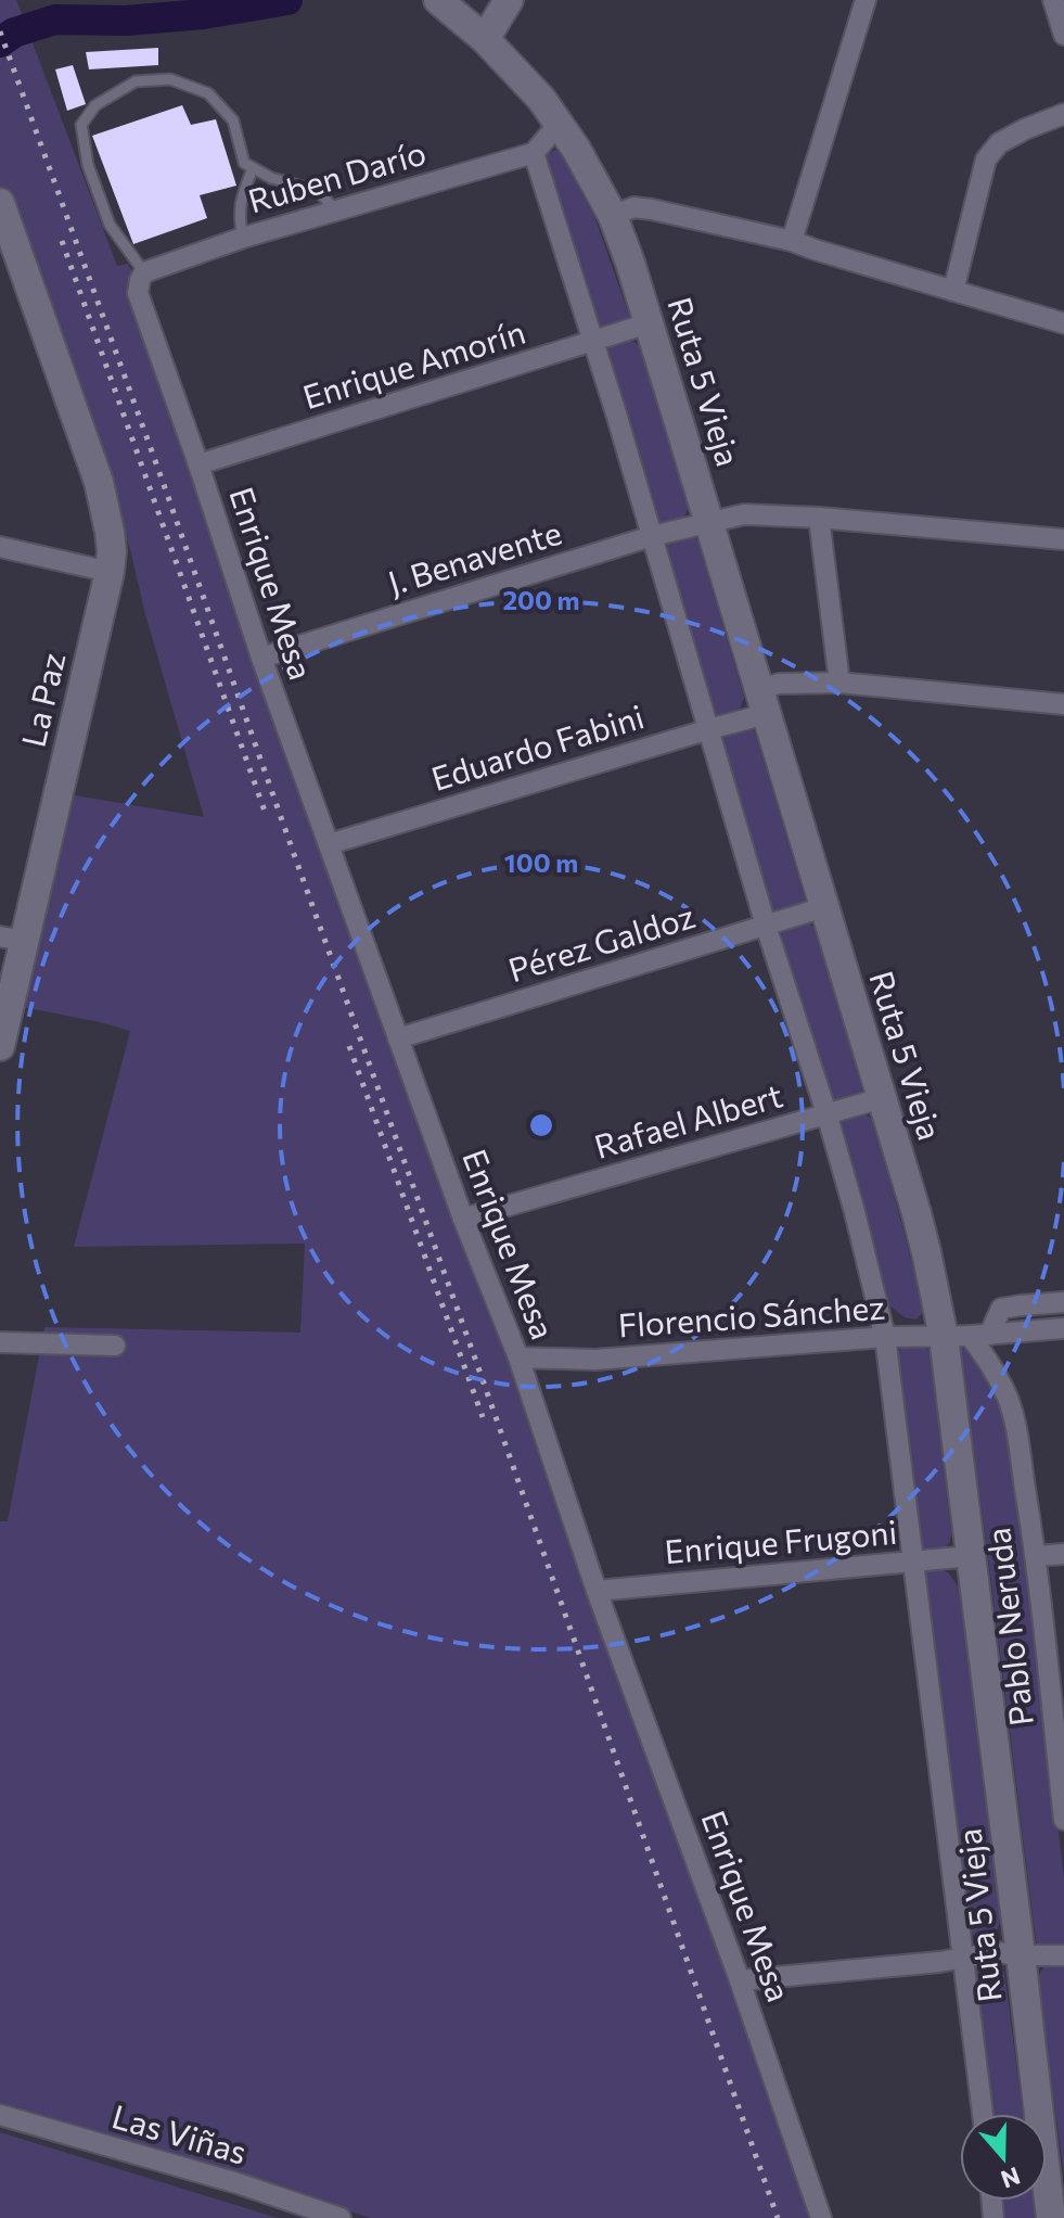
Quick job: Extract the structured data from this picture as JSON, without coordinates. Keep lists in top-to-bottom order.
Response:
{
  "streets": {
    "street": [
      "Ruben Darío",
      "Enrique Amorín",
      "Ruta 5 Vieja",
      "J. Benavente",
      "Enrique Mesa",
      "La Paz",
      "Eduardo Fabini",
      "Pérez Galdoz",
      "Rafael Albert",
      "Florencio Sánchez",
      "Enrique Frugoni",
      "Pablo Neruda",
      "Las Viñas"
    ]
  },
  "crossings": [
    ["Ruben Darío", "Ruta 5 Vieja"],
    ["Ruben Darío", "Enrique Mesa"],
    ["Enrique Amorín", "Ruta 5 Vieja"],
    ["Enrique Amorín", "Enrique Mesa"],
    ["Ruta 5 Vieja", "J. Benavente"],
    ["Ruta 5 Vieja", "Eduardo Fabini"],
    ["Ruta 5 Vieja", "Pérez Galdoz"],
    ["Ruta 5 Vieja", "Rafael Albert"],
    ["Ruta 5 Vieja", "Florencio Sánchez"],
    ["Ruta 5 Vieja", "Enrique Frugoni"],
    ["Ruta 5 Vieja", "Pablo Neruda"],
    ["J. Benavente", "Enrique Mesa"],
    ["Enrique Mesa", "Eduardo Fabini"],
    ["Enrique Mesa", "Pérez Galdoz"],
    ["Enrique Mesa", "Rafael Albert"],
    ["Enrique Mesa", "Florencio Sánchez"],
    ["Enrique Mesa", "Enrique Frugoni"],
    ["Florencio Sánchez", "Pablo Neruda"]
  ],
  "north": "bottom",
  "rings": ["200 m", "100 m"]
}
